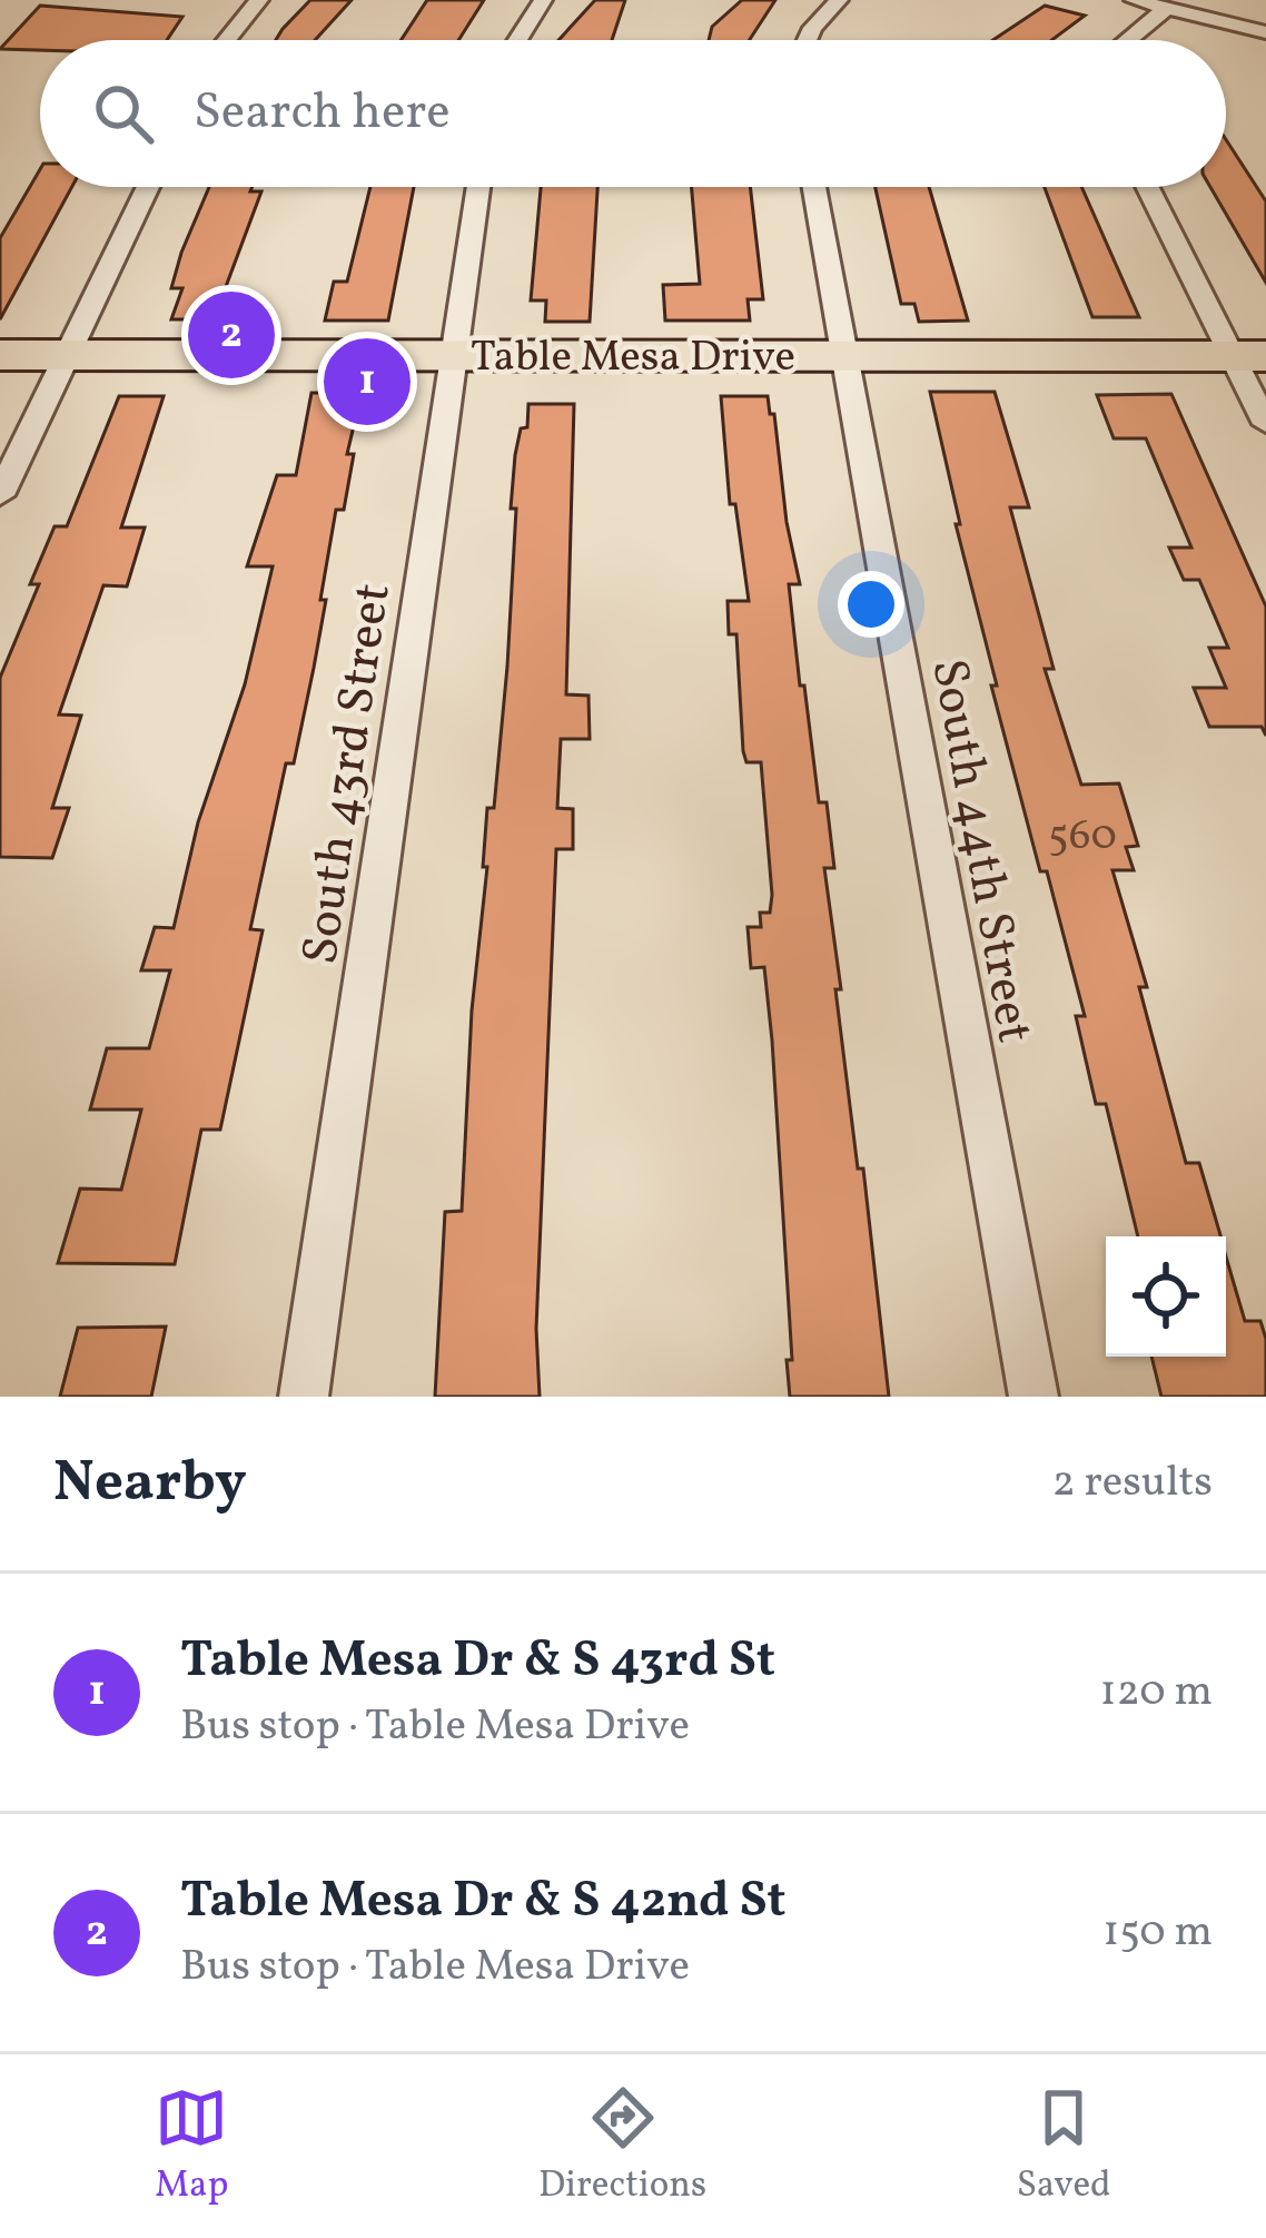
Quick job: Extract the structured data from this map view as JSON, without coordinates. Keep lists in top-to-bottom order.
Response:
{
  "streets": {
    "highway": ["Table Mesa Drive"],
    "street": ["South 43rd Street", "South 44th Street"]
  },
  "crossings": [
    ["Table Mesa Drive", "South 43rd Street"],
    ["Table Mesa Drive", "South 44th Street"]
  ],
  "house_numbers": ["560"],
  "page": {
    "search": "Search here",
    "pins": ["2", "1"],
    "heading": ["Nearby", "2 results"],
    "list": [
      {
        "mark": "1",
        "name": "Table Mesa Dr & S 43rd St",
        "note": "Bus stop · Table Mesa Drive",
        "value": "120 m"
      },
      {
        "mark": "2",
        "name": "Table Mesa Dr & S 42nd St",
        "note": "Bus stop · Table Mesa Drive",
        "value": "150 m"
      }
    ],
    "nav": ["Map", "Directions", "Saved"]
  }
}
